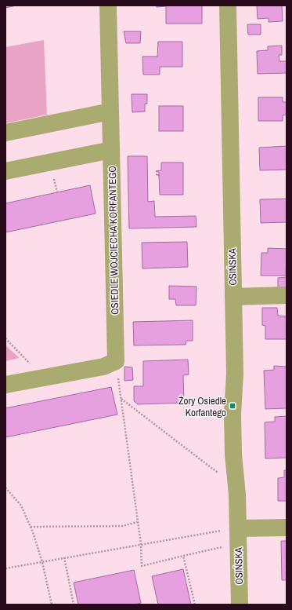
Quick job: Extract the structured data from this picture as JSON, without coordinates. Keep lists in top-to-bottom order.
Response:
{
  "streets": {
    "street": ["OSIEDLE WOJCIECHA KORFANTEGO", "OSIŃSKA"]
  },
  "places": {
    "transit": ["Żory Osiedle Korfantego"]
  }
}
